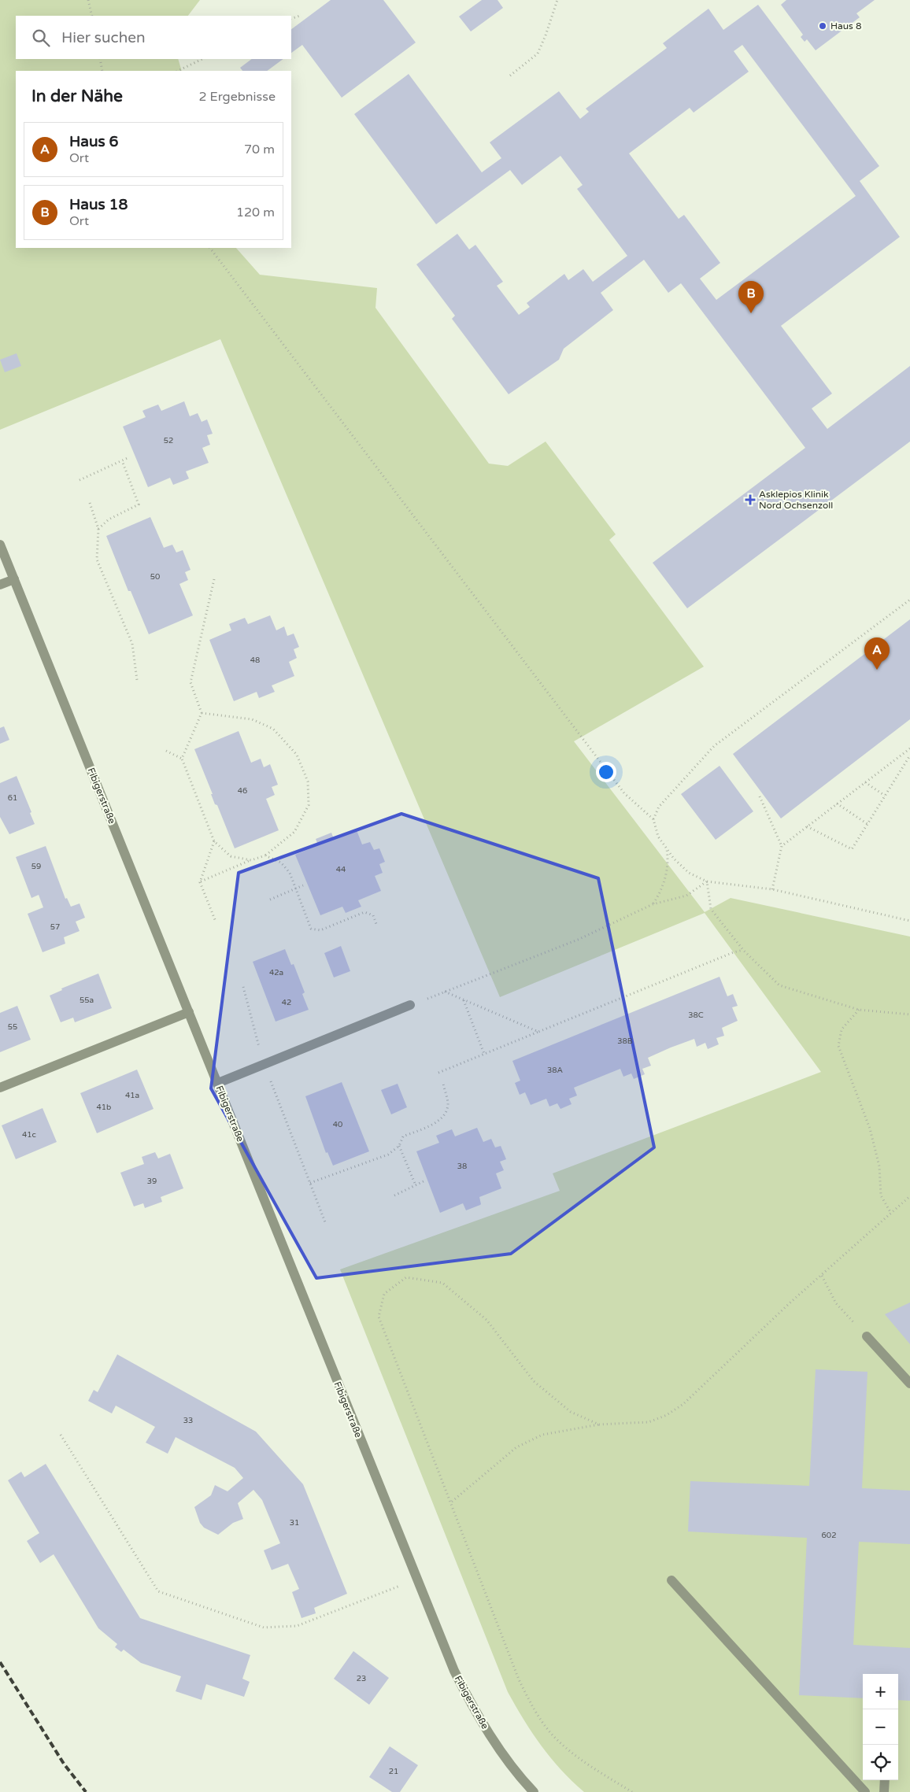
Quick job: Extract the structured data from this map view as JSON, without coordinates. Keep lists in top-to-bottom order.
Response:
{
  "streets": {
    "street": ["Fibigerstraße"]
  },
  "places": {
    "other": ["Haus 8"],
    "health": ["Asklepios Klinik Nord Ochsenzoll"]
  },
  "house_numbers": [
    "52",
    "50",
    "48",
    "46",
    "61",
    "59",
    "44",
    "57",
    "42a",
    "55a",
    "42",
    "38C",
    "55",
    "38B",
    "38A",
    "41a",
    "41b",
    "40",
    "41c",
    "38",
    "39",
    "33",
    "31",
    "602",
    "23",
    "21"
  ],
  "page": {
    "search": "Hier suchen",
    "heading": ["In der Nähe", "2 Ergebnisse"],
    "list": [
      {
        "mark": "A",
        "name": "Haus 6",
        "note": "Ort",
        "value": "70 m"
      },
      {
        "mark": "B",
        "name": "Haus 18",
        "note": "Ort",
        "value": "120 m"
      }
    ],
    "pins": ["B", "A"],
    "map_buttons": ["+", "−"]
  }
}
